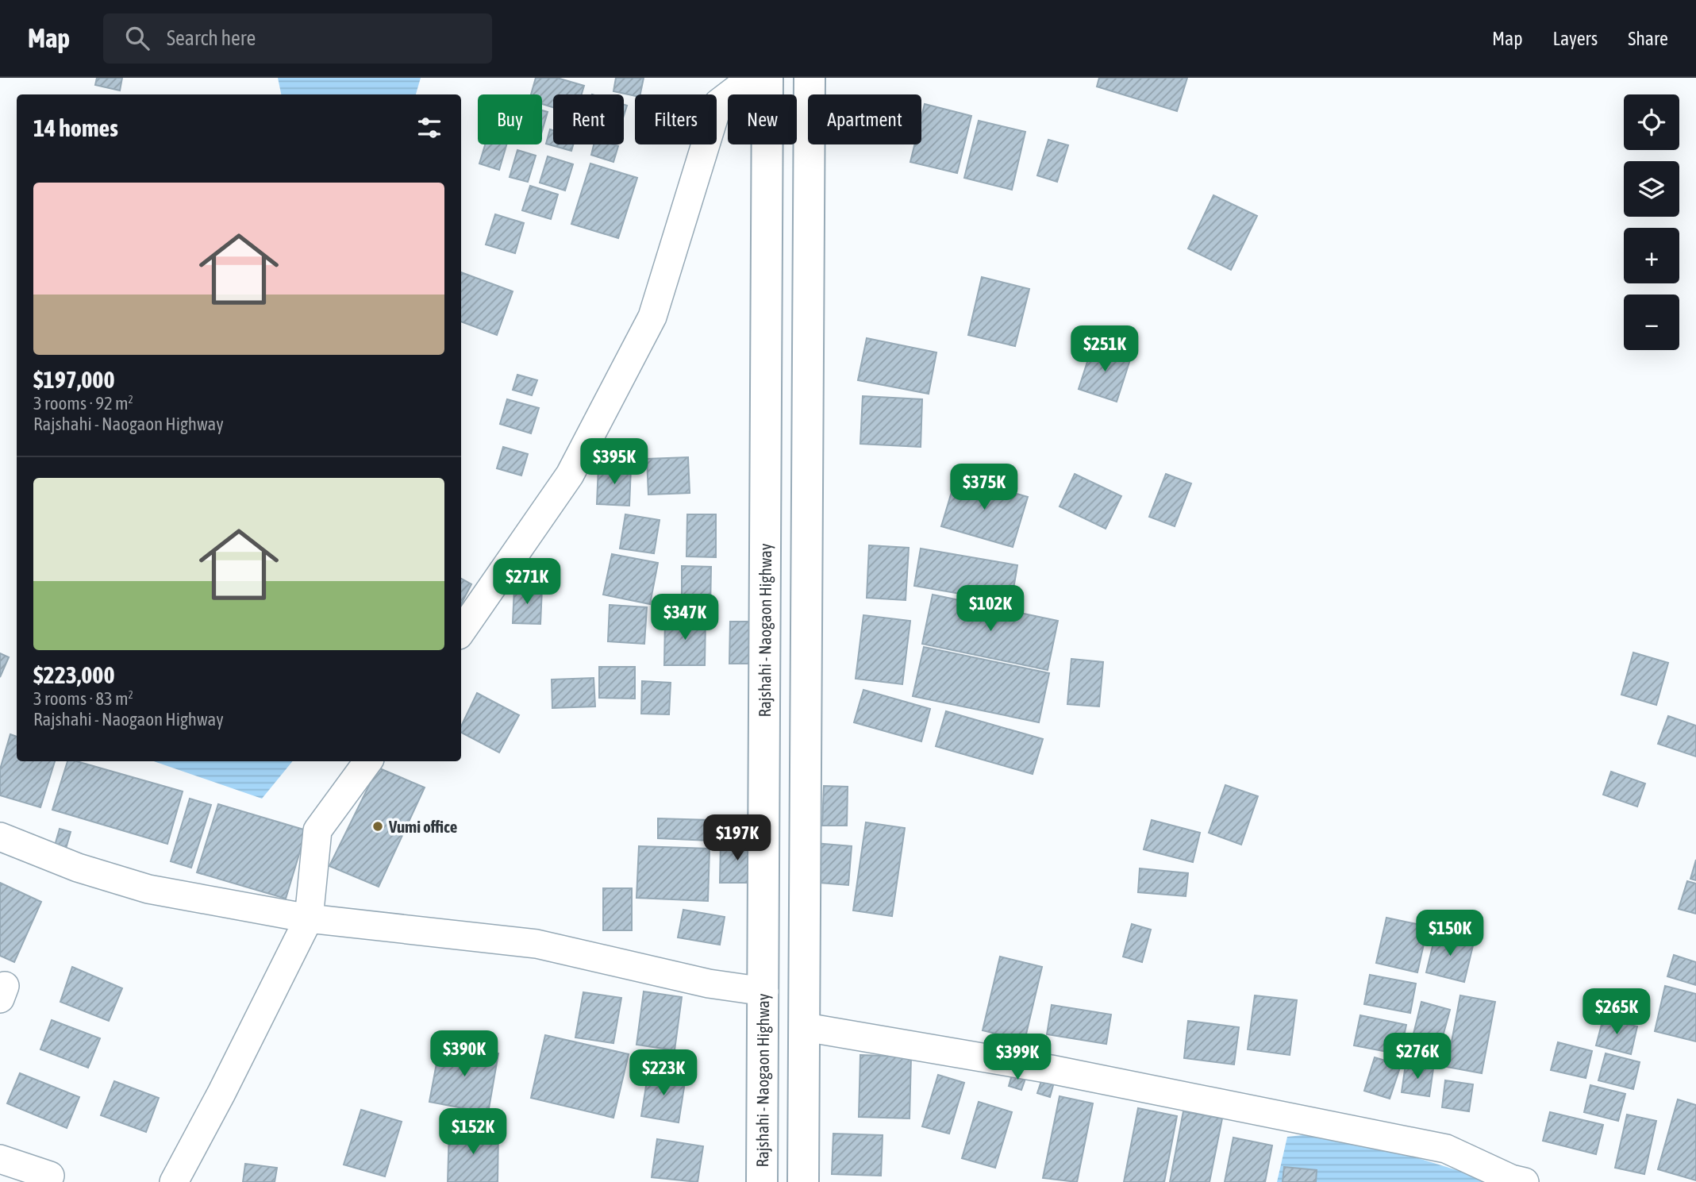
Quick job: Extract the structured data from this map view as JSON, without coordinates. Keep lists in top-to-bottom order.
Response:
{
  "streets": {
    "main road": ["Rajshahi - Naogaon Highway"]
  },
  "places": ["Vumi office"],
  "page": {
    "header": "Map",
    "search": "Search here",
    "nav": ["Map", "Layers", "Share"],
    "map_buttons": ["+", "−"],
    "chip": [
      "Buy",
      "Rent",
      "Filters",
      "New",
      "Apartment"
    ],
    "heading": "14 homes",
    "list": [
      {
        "name": "$197,000",
        "note": "3 rooms · 92 m² · Rajshahi - Naogaon Highway"
      },
      {
        "name": "$223,000",
        "note": "3 rooms · 83 m² · Rajshahi - Naogaon Highway"
      }
    ],
    "price": [
      "$251K",
      "$395K",
      "$375K",
      "$271K",
      "$102K",
      "$347K",
      "$197K",
      "$150K",
      "$265K",
      "$390K",
      "$276K",
      "$399K",
      "$223K",
      "$152K"
    ]
  }
}
